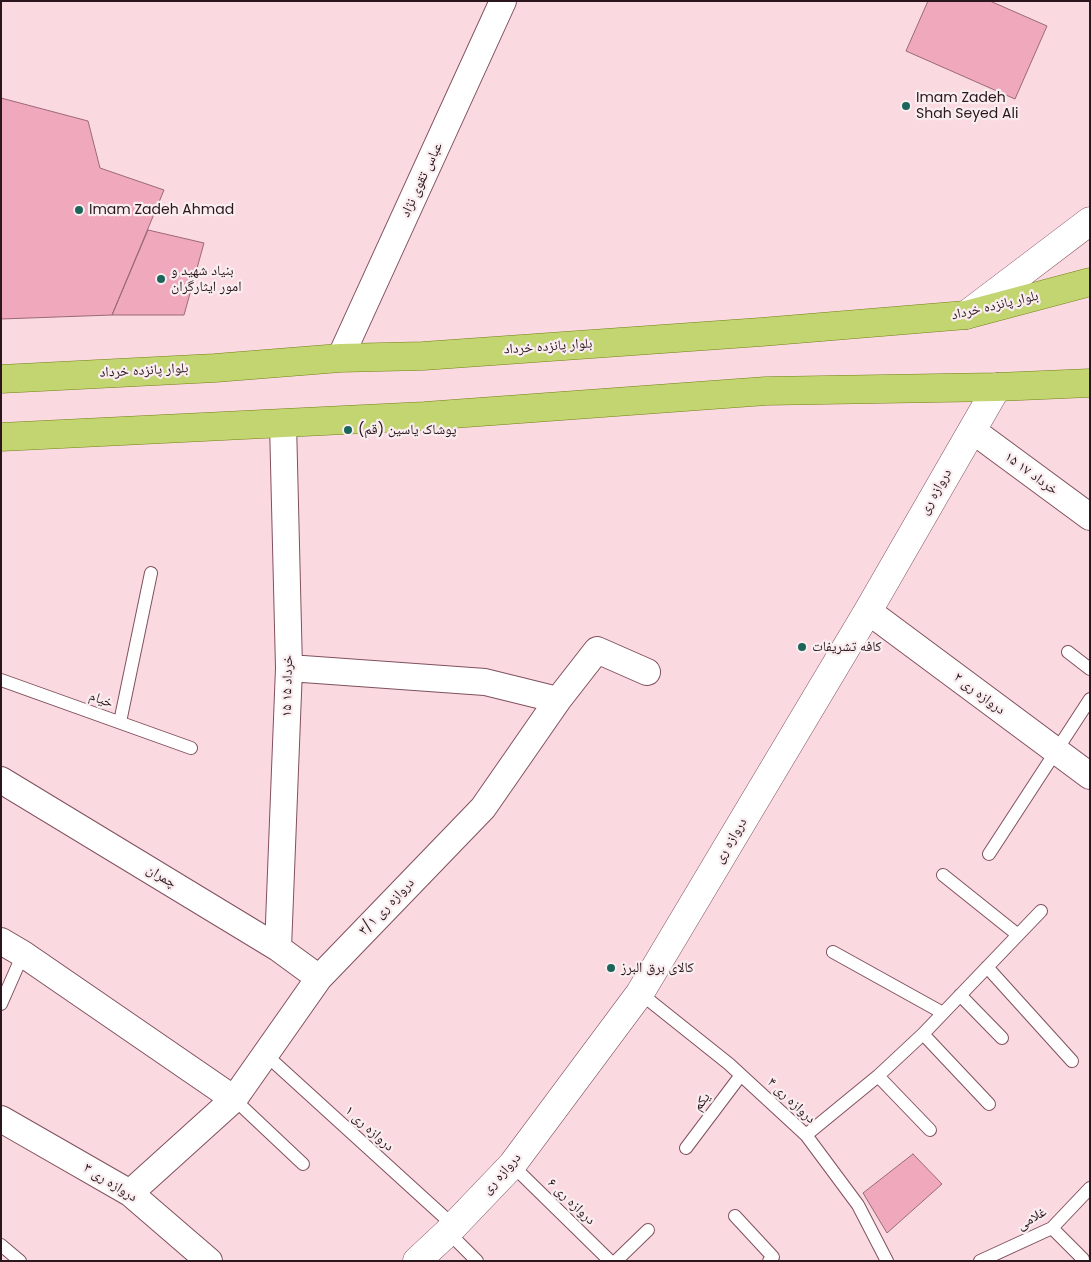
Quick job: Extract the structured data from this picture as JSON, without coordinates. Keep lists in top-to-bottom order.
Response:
{
  "streets": {
    "main road": ["بلوار پانزده خرداد", "دروازه ری"],
    "street": [
      "عباس تقوی نژاد",
      "۱۵ خرداد ۱۷",
      "۱۵ خرداد ۱۵",
      "دروازه ری ۲",
      "چمران",
      "دروازه ری ۳/۱",
      "دروازه ری ۳"
    ],
    "lane": [
      "خیام",
      "دروازه ری ۴",
      "یکم",
      "دروازه ری ۱",
      "دروازه ری ۶",
      "غلامی"
    ]
  },
  "crossings": [
    ["عباس تقوی نژاد", "بلوار پانزده خرداد"],
    ["۱۵ خرداد ۱۷", "دروازه ری"],
    ["دروازه ری", "دروازه ری ۲"],
    ["دروازه ری", "دروازه ری ۴"],
    ["دروازه ری", "دروازه ری ۱"],
    ["دروازه ری", "دروازه ری ۶"],
    ["۱۵ خرداد ۱۵", "چمران"],
    ["چمران", "دروازه ری ۳/۱"],
    ["دروازه ری ۳/۱", "دروازه ری ۱"],
    ["دروازه ری ۳/۱", "دروازه ری ۳"],
    ["دروازه ری ۴", "یکم"]
  ],
  "places": [
    "Imam Zadeh Shah Seyed Ali",
    "Imam Zadeh Ahmad",
    "بنیاد شهید و امور ایثارگران",
    "پوشاک یاسین (قم)",
    "کافه تشریفات",
    "کالای برق البرز"
  ]
}
